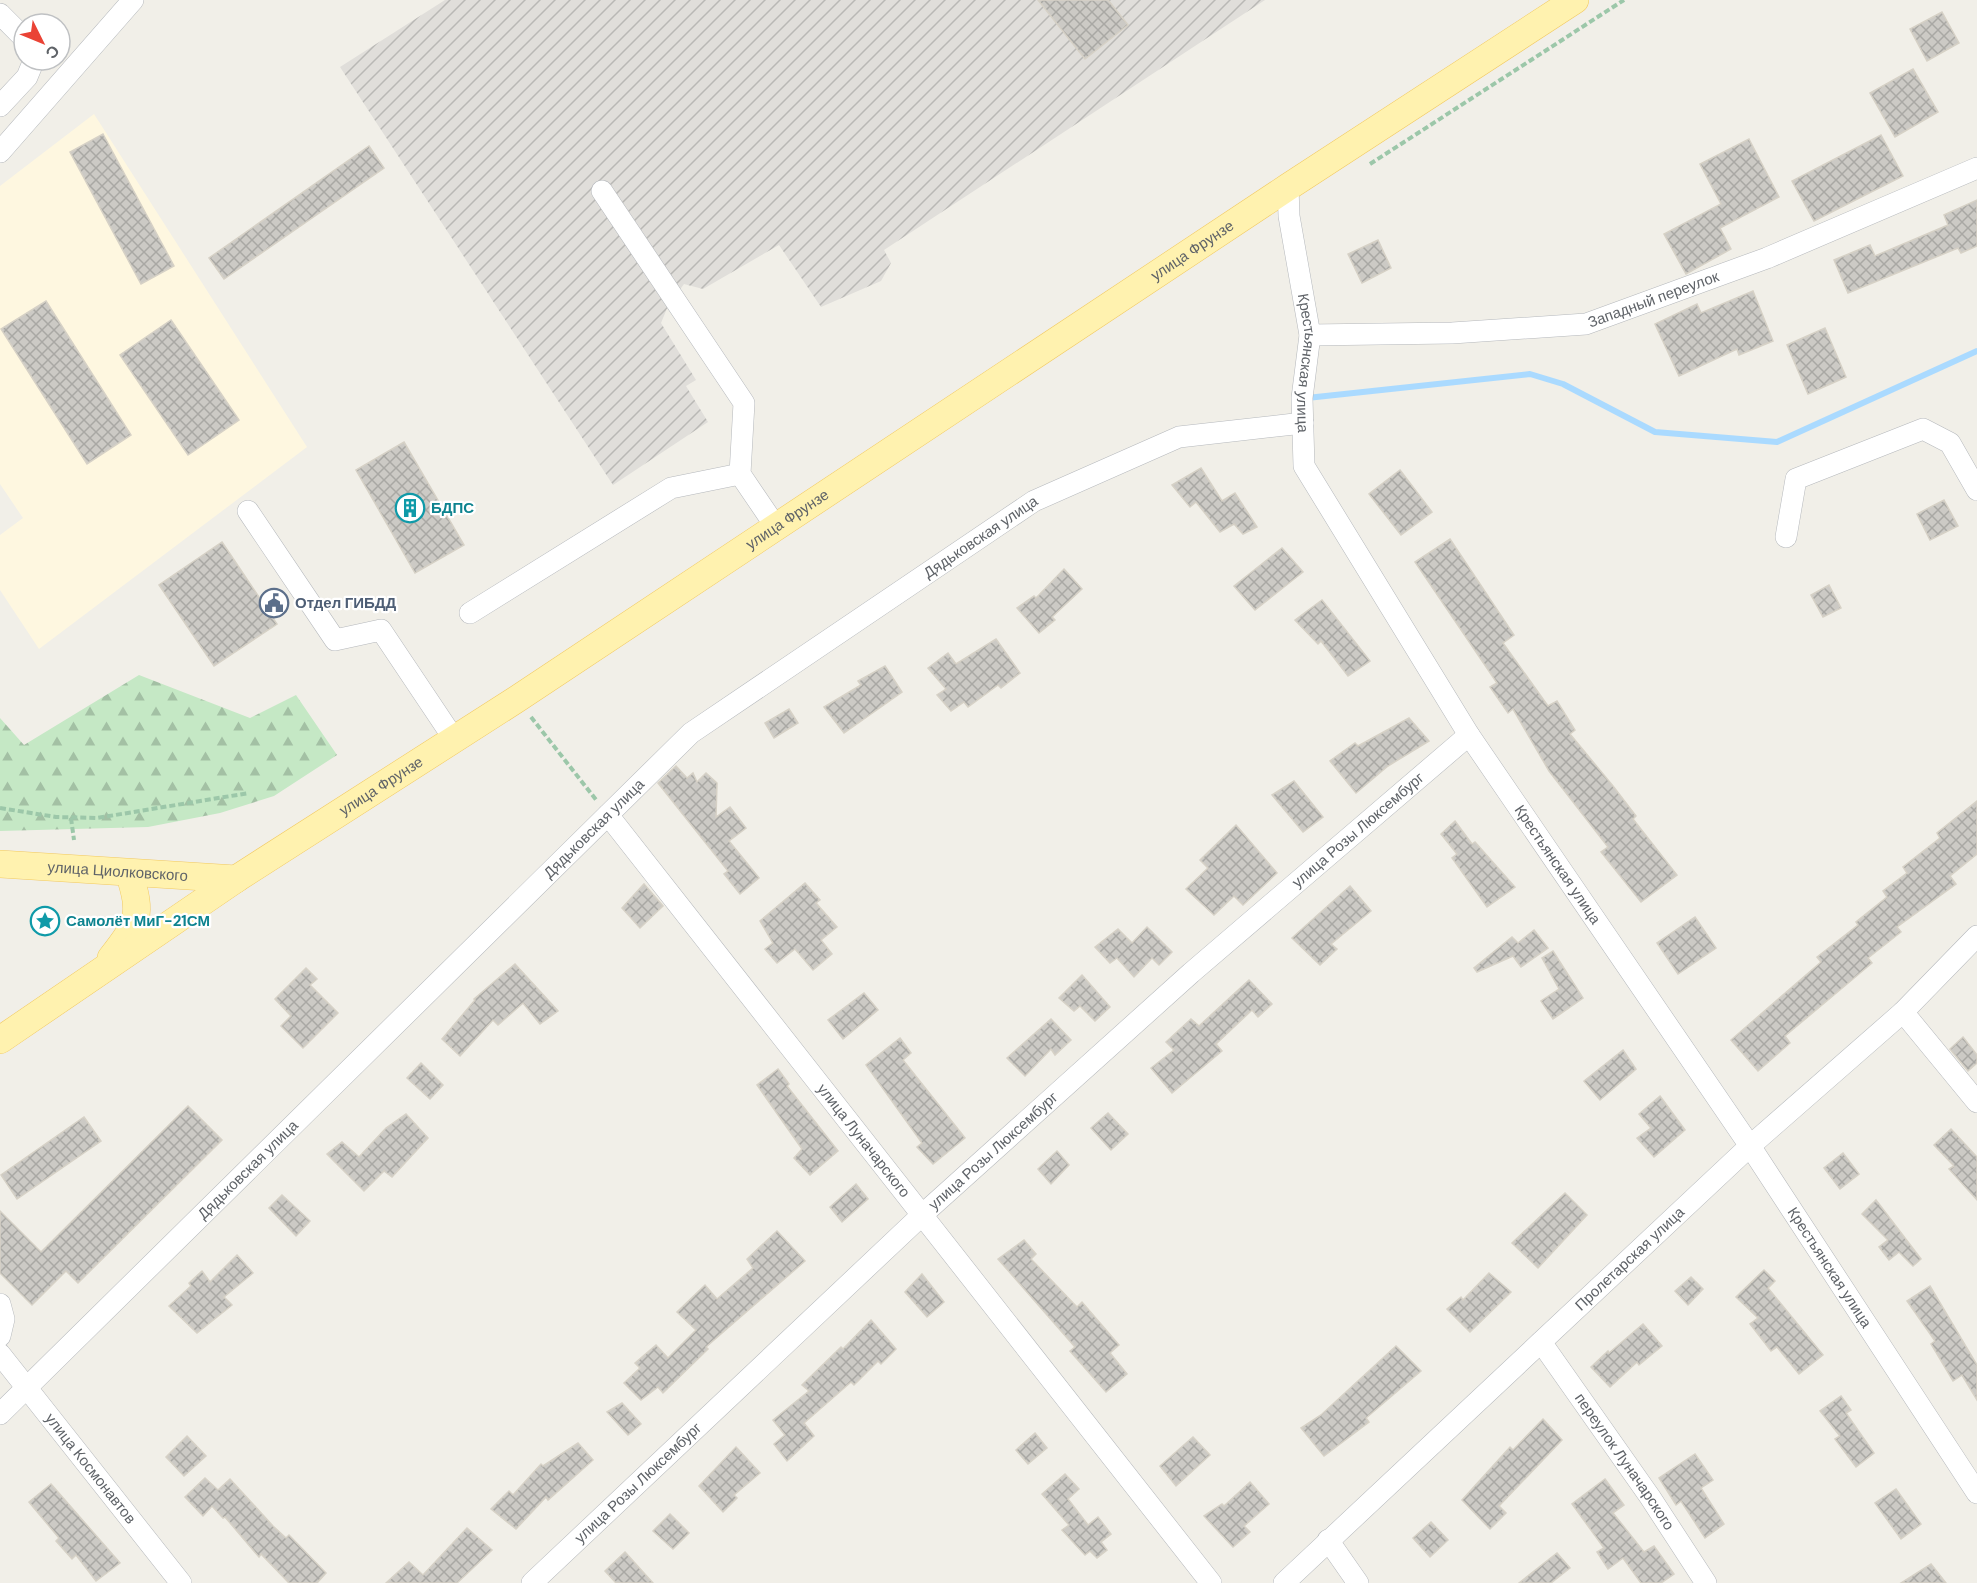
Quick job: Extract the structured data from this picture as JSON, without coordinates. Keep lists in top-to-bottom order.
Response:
{
  "streets": {
    "main road": ["улица Фрунзе", "улица Циолковского"],
    "street": [
      "Западный переулок",
      "Крестьянская улица",
      "Дядьковская улица",
      "улица Розы Люксембург",
      "улица Луначарского",
      "Пролетарская улица",
      "переулок Луначарского",
      "улица Космонавтов"
    ]
  },
  "crossings": [
    ["улица Фрунзе", "Крестьянская улица"],
    ["улица Фрунзе", "улица Циолковского"],
    ["Западный переулок", "Крестьянская улица"],
    ["Крестьянская улица", "Дядьковская улица"],
    ["Крестьянская улица", "улица Розы Люксембург"],
    ["Крестьянская улица", "Пролетарская улица"],
    ["Дядьковская улица", "улица Луначарского"],
    ["Дядьковская улица", "улица Космонавтов"],
    ["улица Розы Люксембург", "улица Луначарского"],
    ["Пролетарская улица", "переулок Луначарского"]
  ],
  "places": {
    "building": ["БДПС"],
    "public building": ["Отдел ГИБДД"],
    "place": ["Самолёт МиГ-21СМ"]
  },
  "north": "bottom right"
}
